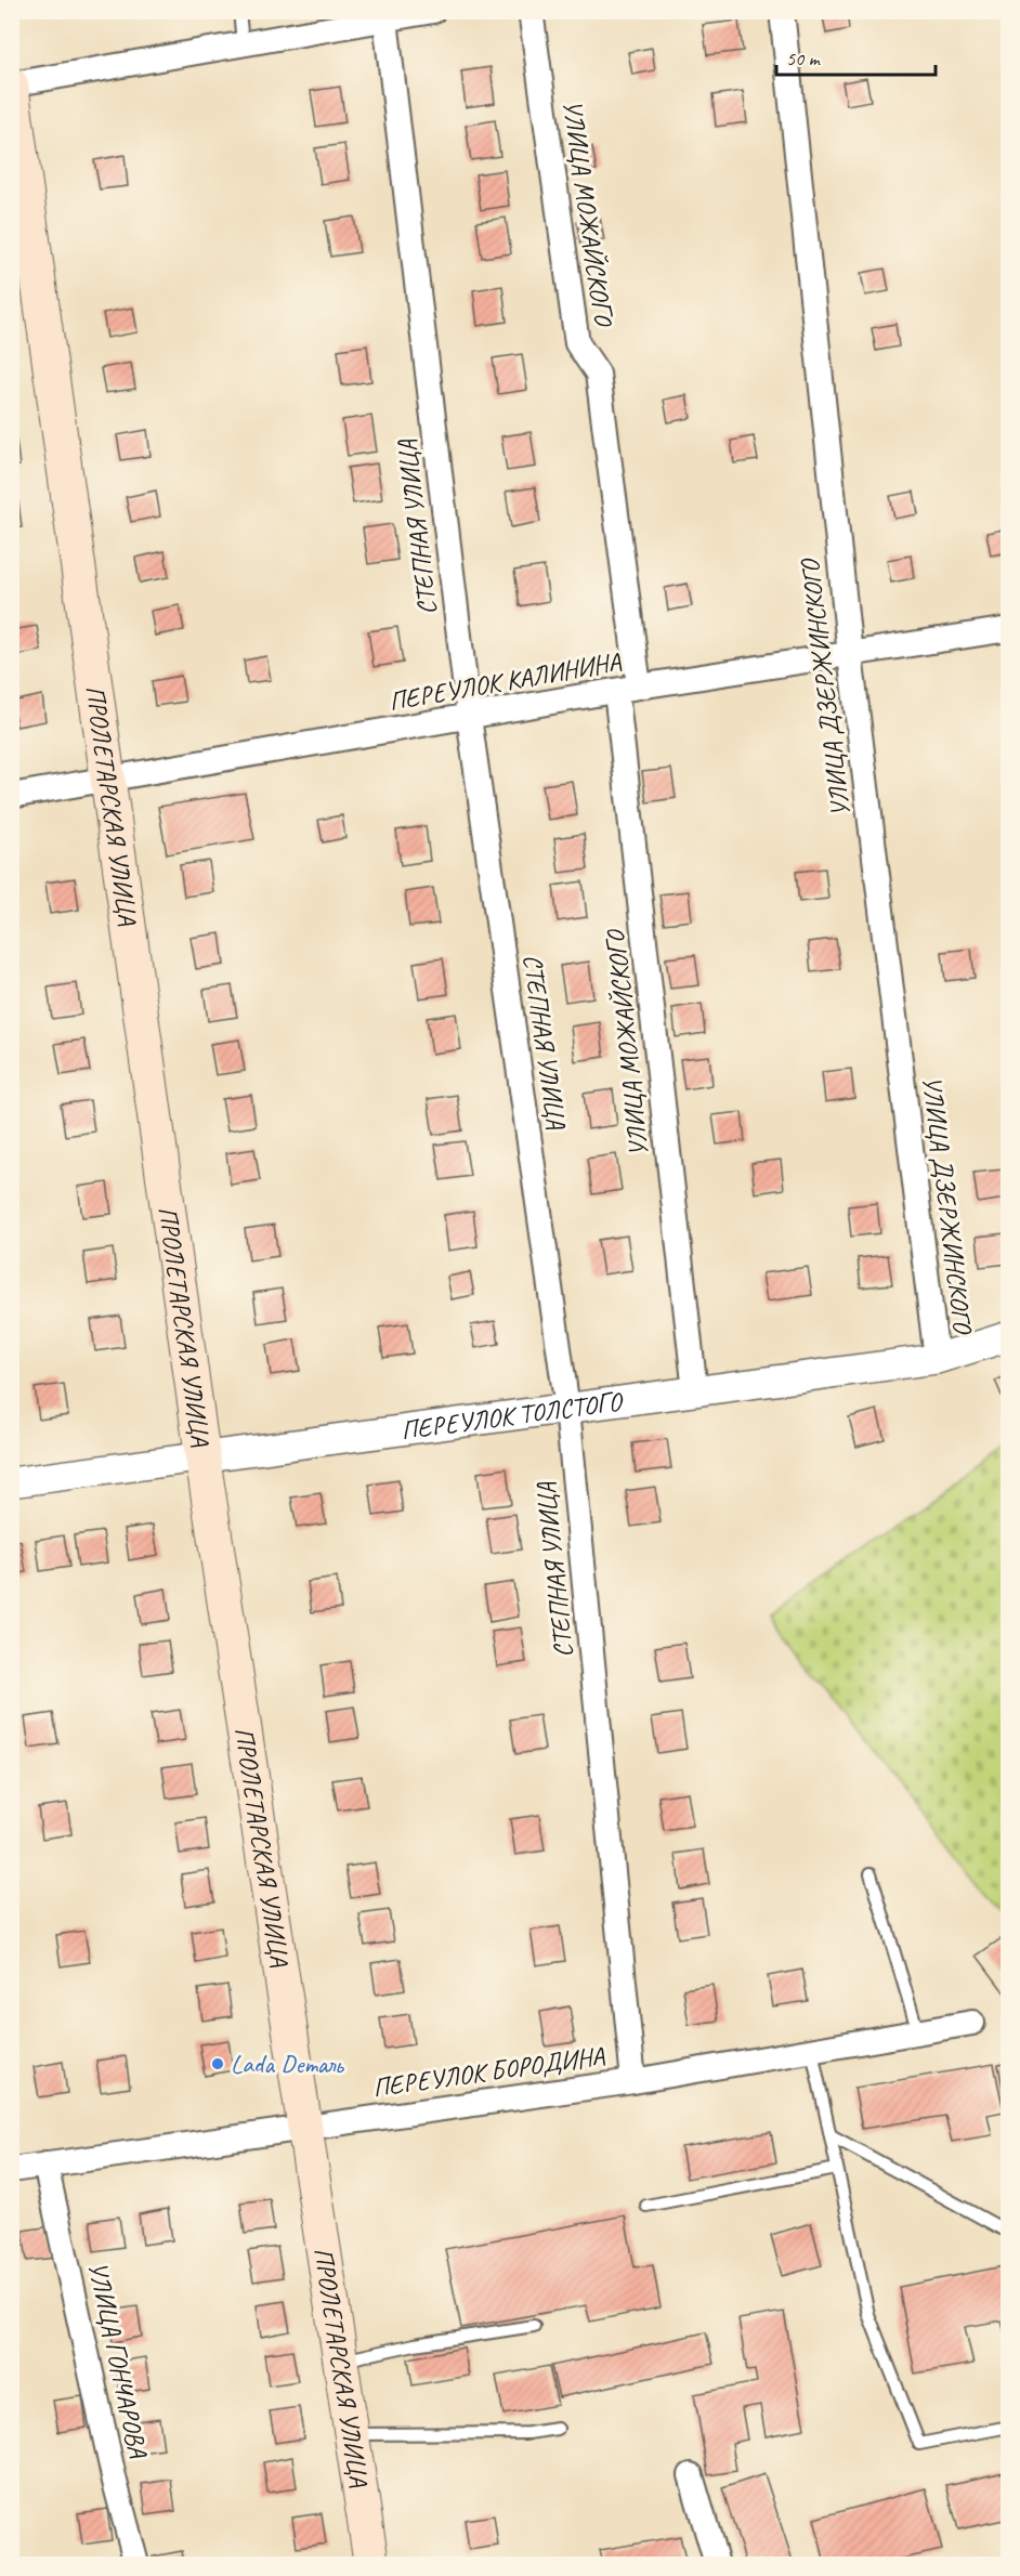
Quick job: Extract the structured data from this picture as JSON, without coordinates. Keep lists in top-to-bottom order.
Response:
{
  "streets": {
    "main road": ["ПРОЛЕТАРСКАЯ УЛИЦА"],
    "street": [
      "УЛИЦА МОЖАЙСКОГО",
      "СТЕПНАЯ УЛИЦА",
      "ПЕРЕУЛОК КАЛИНИНА",
      "УЛИЦА ДЗЕРЖИНСКОГО",
      "ПЕРЕУЛОК ТОЛСТОГО",
      "ПЕРЕУЛОК БОРОДИНА",
      "УЛИЦА ГОНЧАРОВА"
    ]
  },
  "crossings": [
    ["УЛИЦА МОЖАЙСКОГО", "ПЕРЕУЛОК КАЛИНИНА"],
    ["УЛИЦА МОЖАЙСКОГО", "ПЕРЕУЛОК ТОЛСТОГО"],
    ["СТЕПНАЯ УЛИЦА", "ПЕРЕУЛОК КАЛИНИНА"],
    ["СТЕПНАЯ УЛИЦА", "ПЕРЕУЛОК ТОЛСТОГО"],
    ["СТЕПНАЯ УЛИЦА", "ПЕРЕУЛОК БОРОДИНА"],
    ["ПЕРЕУЛОК КАЛИНИНА", "УЛИЦА ДЗЕРЖИНСКОГО"],
    ["ПЕРЕУЛОК КАЛИНИНА", "ПРОЛЕТАРСКАЯ УЛИЦА"],
    ["УЛИЦА ДЗЕРЖИНСКОГО", "ПЕРЕУЛОК ТОЛСТОГО"],
    ["ПРОЛЕТАРСКАЯ УЛИЦА", "ПЕРЕУЛОК ТОЛСТОГО"],
    ["ПРОЛЕТАРСКАЯ УЛИЦА", "ПЕРЕУЛОК БОРОДИНА"],
    ["ПЕРЕУЛОК БОРОДИНА", "УЛИЦА ГОНЧАРОВА"]
  ],
  "places": ["Lada Dеталь"],
  "scale_bar": "50 m"
}
